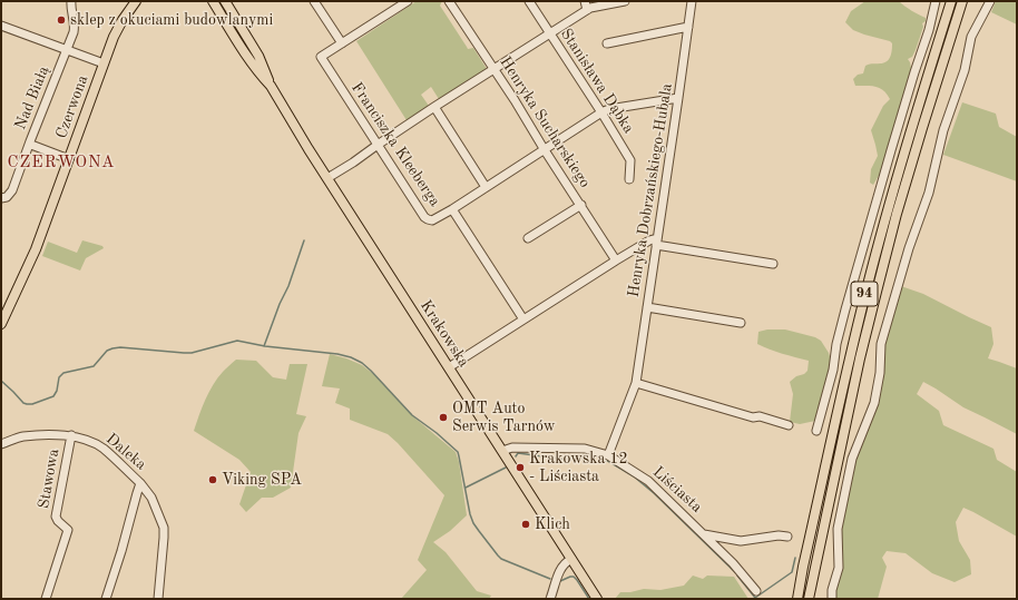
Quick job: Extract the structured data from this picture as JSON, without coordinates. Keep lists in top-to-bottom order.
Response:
{
  "streets": {
    "main road": ["Czerwona", "94", "Krakowska"],
    "street": [
      "Stanisława Dąbka",
      "Nad Białą",
      "Henryka Sucharskiego",
      "Franciszka Kleeberga",
      "Henryka Dobrzańskiego-Hubala",
      "Daleka",
      "Stawowa",
      "Liściasta"
    ]
  },
  "crossings": [
    ["Stanisława Dąbka", "Franciszka Kleeberga"],
    ["Nad Białą", "Czerwona"],
    ["Henryka Sucharskiego", "Franciszka Kleeberga"],
    ["Franciszka Kleeberga", "Henryka Dobrzańskiego-Hubala"],
    ["Henryka Dobrzańskiego-Hubala", "Liściasta"],
    ["Krakowska", "Liściasta"],
    ["Daleka", "Stawowa"]
  ],
  "districts": ["CZERWONA"],
  "places": [
    "sklep z okuciami budowlanymi",
    "OMT Auto Serwis Tarnów",
    "Krakowska 12 - Liściasta",
    "Viking SPA",
    "Klich"
  ]
}
